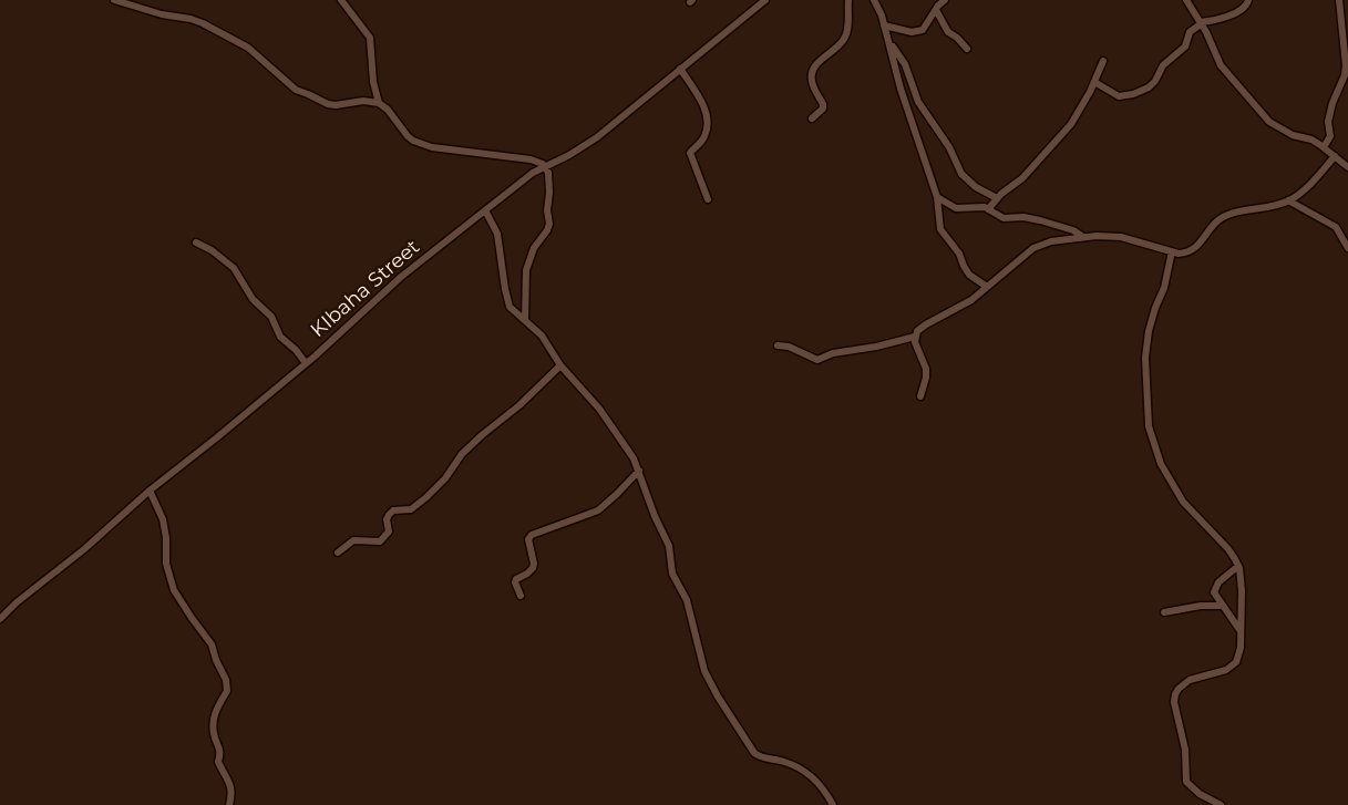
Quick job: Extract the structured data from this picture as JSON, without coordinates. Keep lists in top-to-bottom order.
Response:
{
  "streets": {
    "street": ["KIbaha Street"]
  }
}
